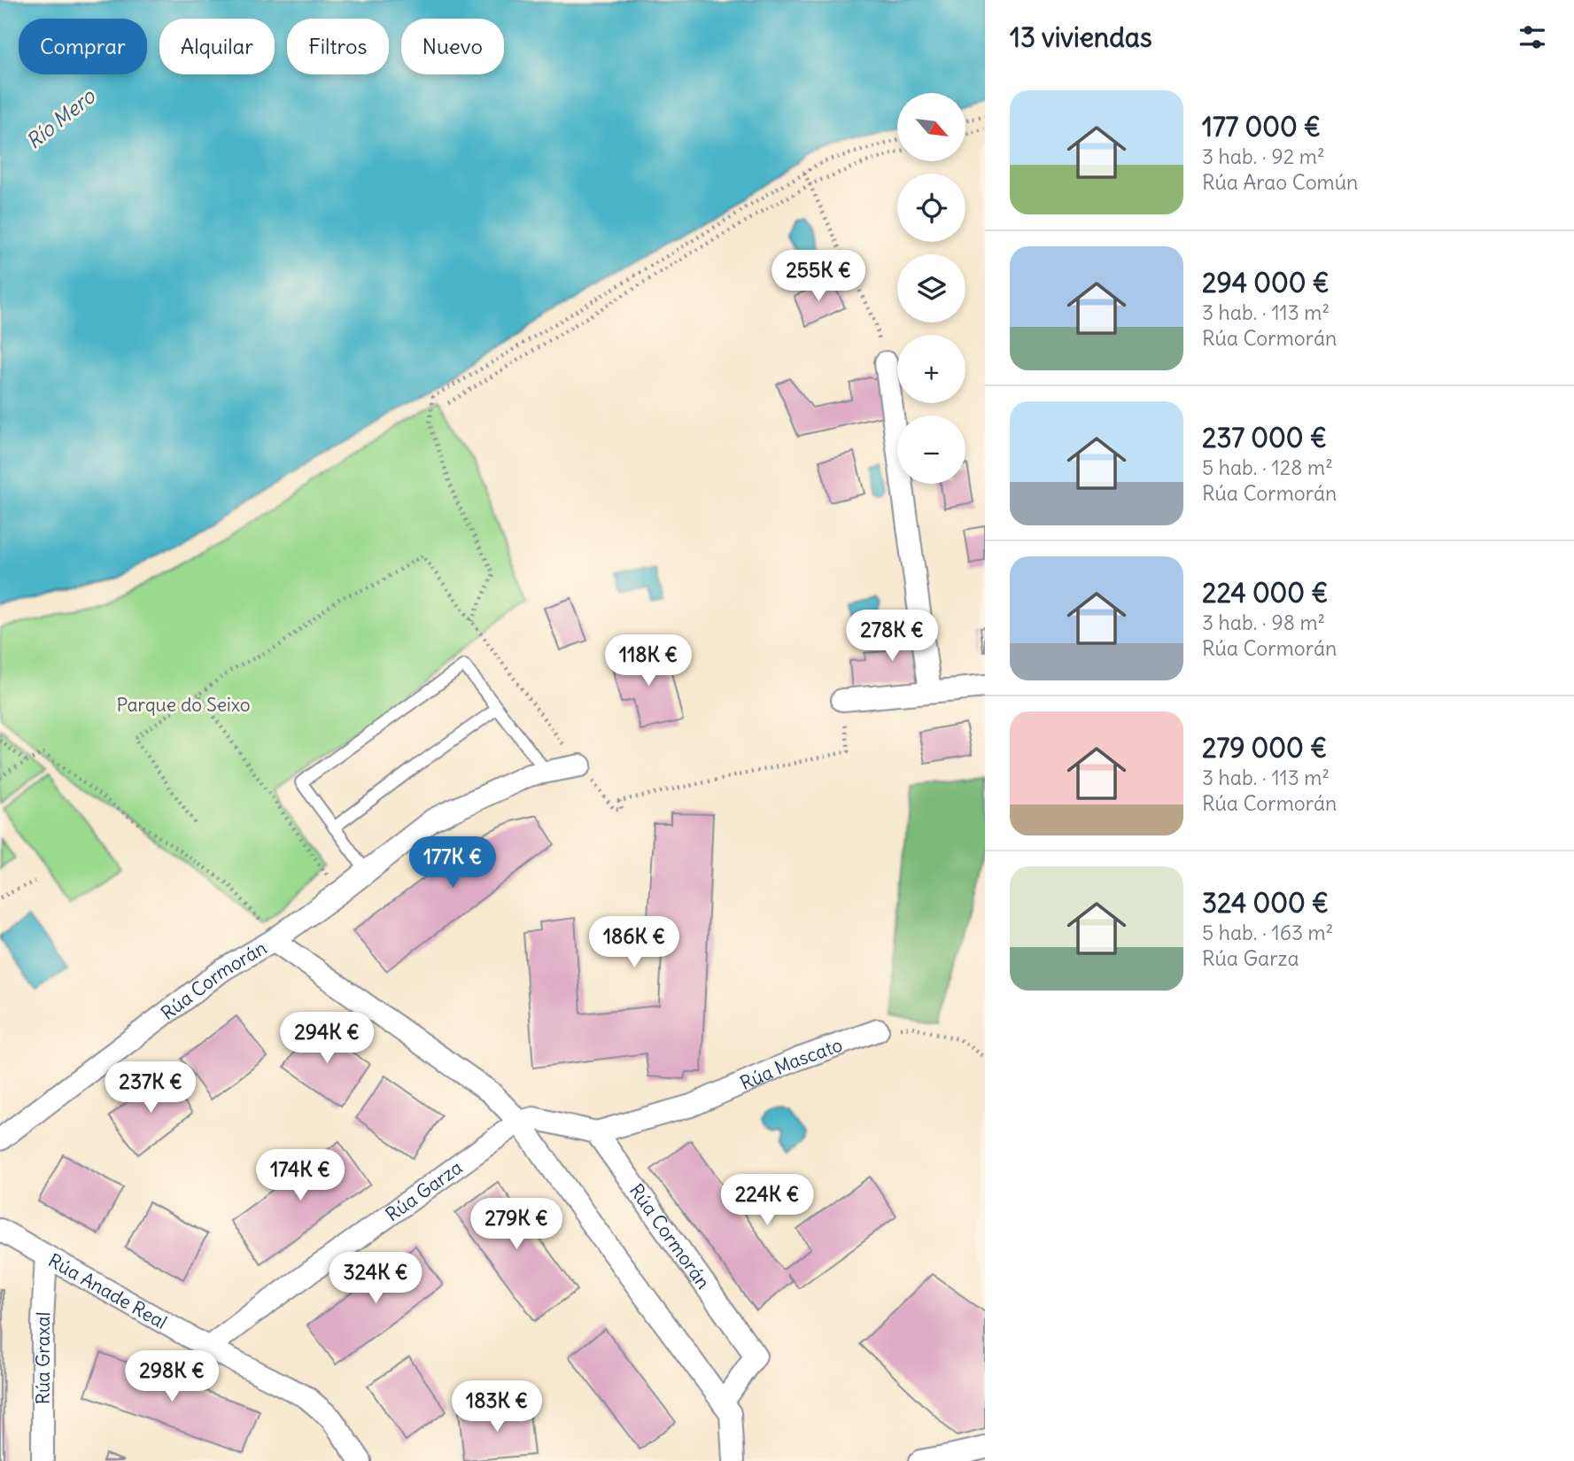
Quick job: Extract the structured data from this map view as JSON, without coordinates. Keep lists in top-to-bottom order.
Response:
{
  "streets": {
    "street": [
      "Rúa Cormorán",
      "Rúa Mascato",
      "Rúa Garza",
      "Rúa Anade Real",
      "Rúa Graxal"
    ]
  },
  "crossings": [
    ["Rúa Cormorán", "Rúa Mascato"],
    ["Rúa Cormorán", "Rúa Garza"],
    ["Rúa Garza", "Rúa Anade Real"],
    ["Rúa Anade Real", "Rúa Graxal"]
  ],
  "water": ["Río Mero"],
  "parks": ["Parque do Seixo"],
  "north": "bottom right",
  "page": {
    "heading": "13 viviendas",
    "chip": [
      "Comprar",
      "Alquilar",
      "Filtros",
      "Nuevo"
    ],
    "list": [
      {
        "name": "177 000 €",
        "note": "3 hab. · 92 m² · Rúa Arao Común"
      },
      {
        "name": "294 000 €",
        "note": "3 hab. · 113 m² · Rúa Cormorán"
      },
      {
        "name": "237 000 €",
        "note": "5 hab. · 128 m² · Rúa Cormorán"
      },
      {
        "name": "224 000 €",
        "note": "3 hab. · 98 m² · Rúa Cormorán"
      },
      {
        "name": "279 000 €",
        "note": "3 hab. · 113 m² · Rúa Cormorán"
      },
      {
        "name": "324 000 €",
        "note": "5 hab. · 163 m² · Rúa Garza"
      }
    ],
    "map_buttons": ["+", "−"],
    "price": [
      "255K €",
      "278K €",
      "118K €",
      "177K €",
      "186K €",
      "294K €",
      "237K €",
      "174K €",
      "224K €",
      "279K €",
      "324K €",
      "298K €",
      "183K €"
    ]
  }
}
